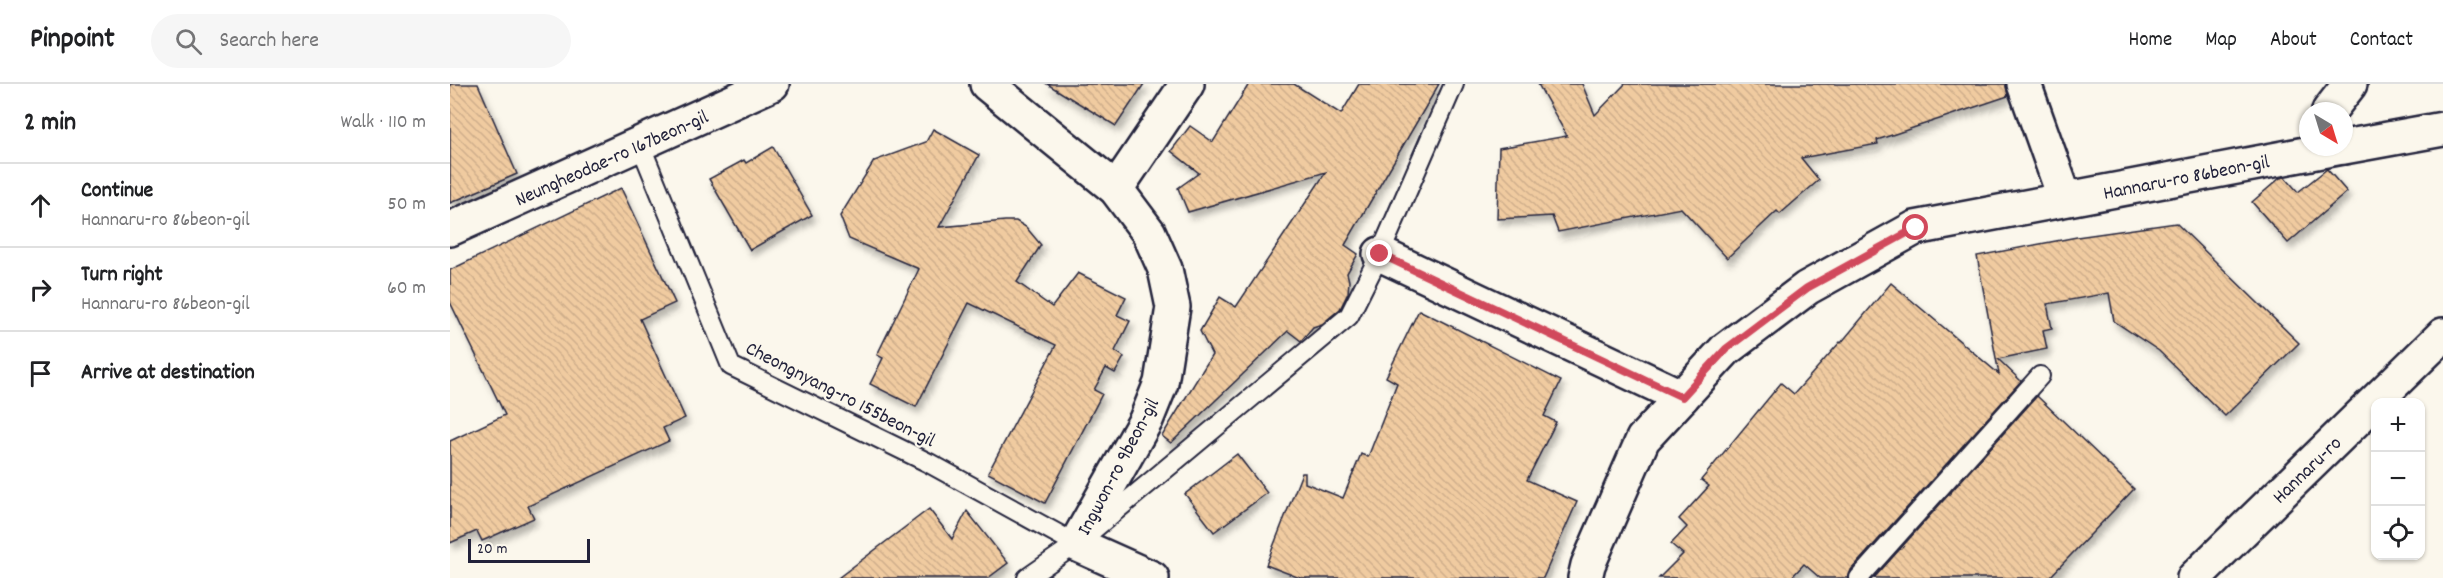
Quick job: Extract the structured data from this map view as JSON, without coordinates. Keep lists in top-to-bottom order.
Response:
{
  "streets": {
    "street": [
      "Neungheodae-ro 167beon-gil",
      "Hannaru-ro 86beon-gil",
      "Ingwon-ro 9beon-gil",
      "Hannaru-ro"
    ],
    "lane": ["Cheongnyang-ro 155beon-gil"]
  },
  "crossings": [
    ["Neungheodae-ro 167beon-gil", "Cheongnyang-ro 155beon-gil"],
    ["Cheongnyang-ro 155beon-gil", "Ingwon-ro 9beon-gil"]
  ],
  "scale_bar": "20 m",
  "north": "bottom right",
  "page": {
    "header": "Pinpoint",
    "search": "Search here",
    "nav": [
      "Home",
      "Map",
      "About",
      "Contact"
    ],
    "heading": ["2 min", "Walk · 110 m"],
    "list": [
      ["Continue", "Hannaru-ro 86beon-gil", "50 m"],
      ["Turn right", "Hannaru-ro 86beon-gil", "60 m"],
      "Arrive at destination"
    ],
    "map_buttons": ["+", "−"],
    "scale": "20 m"
  }
}
